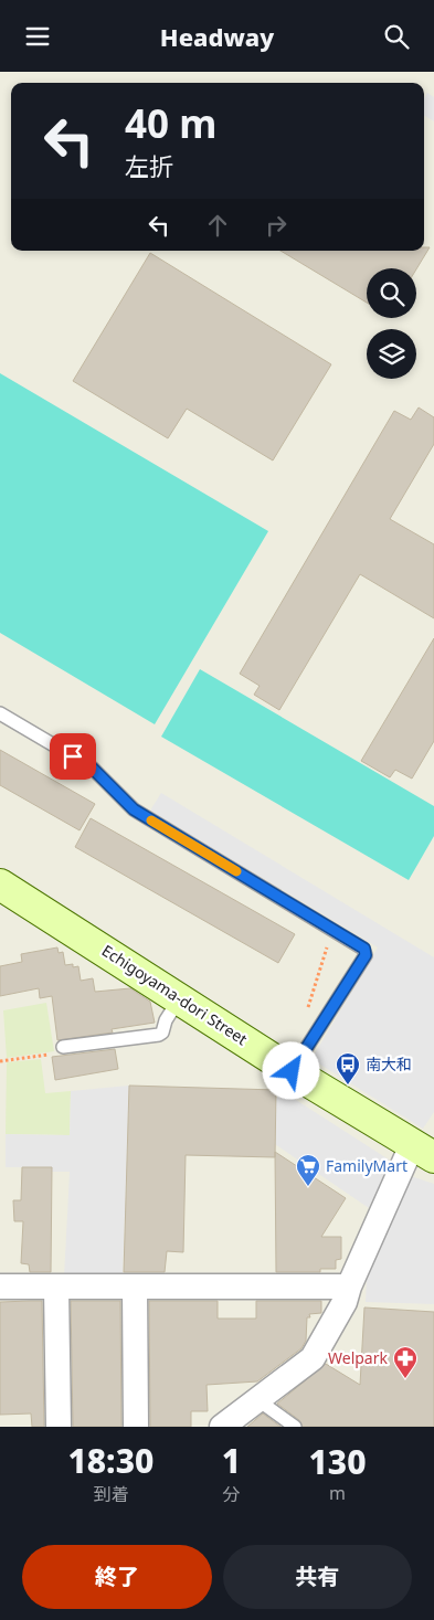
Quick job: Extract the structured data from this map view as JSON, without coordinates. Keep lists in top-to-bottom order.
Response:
{
  "streets": {
    "street": ["Echigoyama-dori Street"]
  },
  "places": {
    "bus stop": ["南大和"],
    "supermarket": ["FamilyMart"],
    "pharmacy": ["Welpark"]
  },
  "page": {
    "header": "Headway",
    "turn": ["40 m", "左折"],
    "eta": [
      "18:30",
      "到着",
      "1",
      "分",
      "130",
      "m"
    ],
    "buttons": ["終了", "共有"]
  }
}
